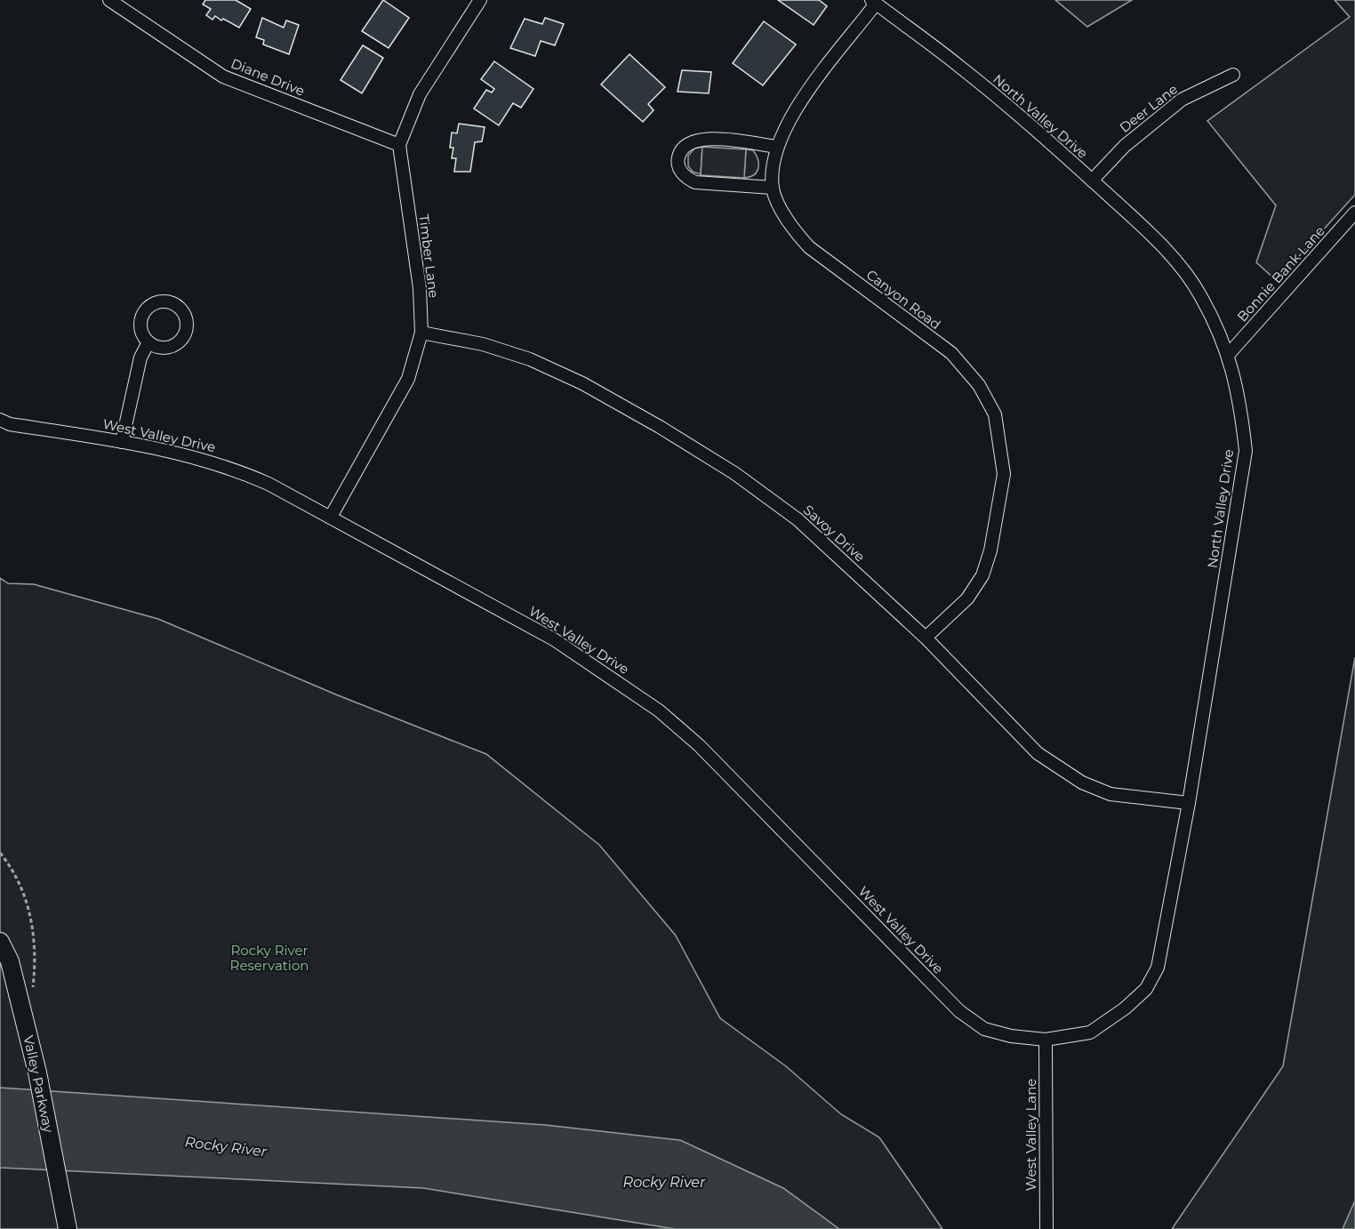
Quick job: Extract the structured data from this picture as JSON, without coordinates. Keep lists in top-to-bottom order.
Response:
{
  "streets": {
    "street": [
      "Diane Drive",
      "Deer Lane",
      "North Valley Drive",
      "Timber Lane",
      "Bonnie Bank Lane",
      "Canyon Road",
      "West Valley Drive",
      "Savoy Drive",
      "Valley Parkway",
      "West Valley Lane"
    ]
  },
  "crossings": [
    ["Diane Drive", "Timber Lane"],
    ["Deer Lane", "North Valley Drive"],
    ["North Valley Drive", "Bonnie Bank Lane"],
    ["North Valley Drive", "Canyon Road"],
    ["North Valley Drive", "West Valley Drive"],
    ["North Valley Drive", "Savoy Drive"],
    ["North Valley Drive", "West Valley Lane"],
    ["Timber Lane", "West Valley Drive"],
    ["Timber Lane", "Savoy Drive"],
    ["Canyon Road", "Savoy Drive"],
    ["West Valley Drive", "West Valley Lane"]
  ],
  "water": ["Rocky River"],
  "parks": ["Rocky River Reservation"]
}
